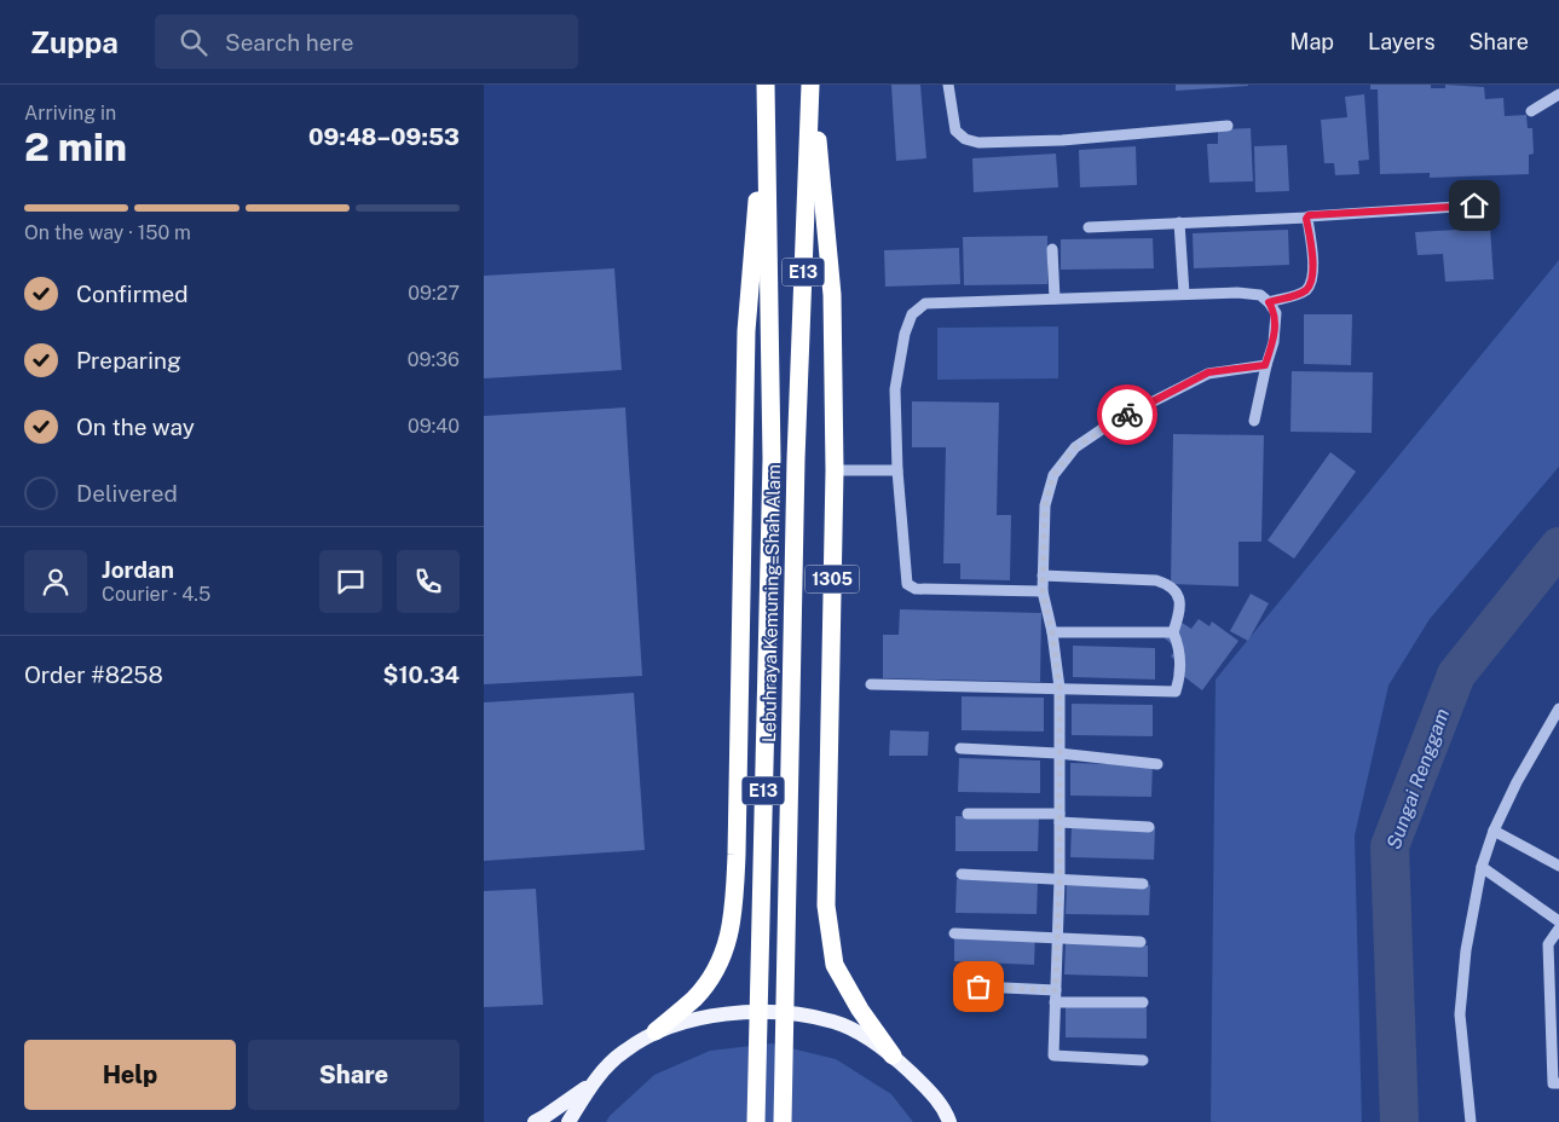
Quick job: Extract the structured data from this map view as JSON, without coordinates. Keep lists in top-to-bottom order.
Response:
{
  "streets": {
    "highway": ["E13", "1305", "Lebuhraya Kemuning–Shah Alam"]
  },
  "crossings": [
    ["1305", "Lebuhraya Kemuning–Shah Alam"]
  ],
  "water": ["Sungai Renggam"],
  "page": {
    "header": "Zuppa",
    "search": "Search here",
    "nav": ["Map", "Layers", "Share"],
    "heading": ["2 min", "Arriving in", "09:48–09:53"],
    "panel": [
      "Jordan",
      "Courier · 4.5",
      "Order #8258",
      "$10.34"
    ],
    "bar": "On the way · 150 m",
    "list": [
      ["Confirmed", "09:27"],
      ["Preparing", "09:36"],
      ["On the way", "09:40"],
      "Delivered"
    ],
    "buttons": ["Help", "Share"]
  }
}
